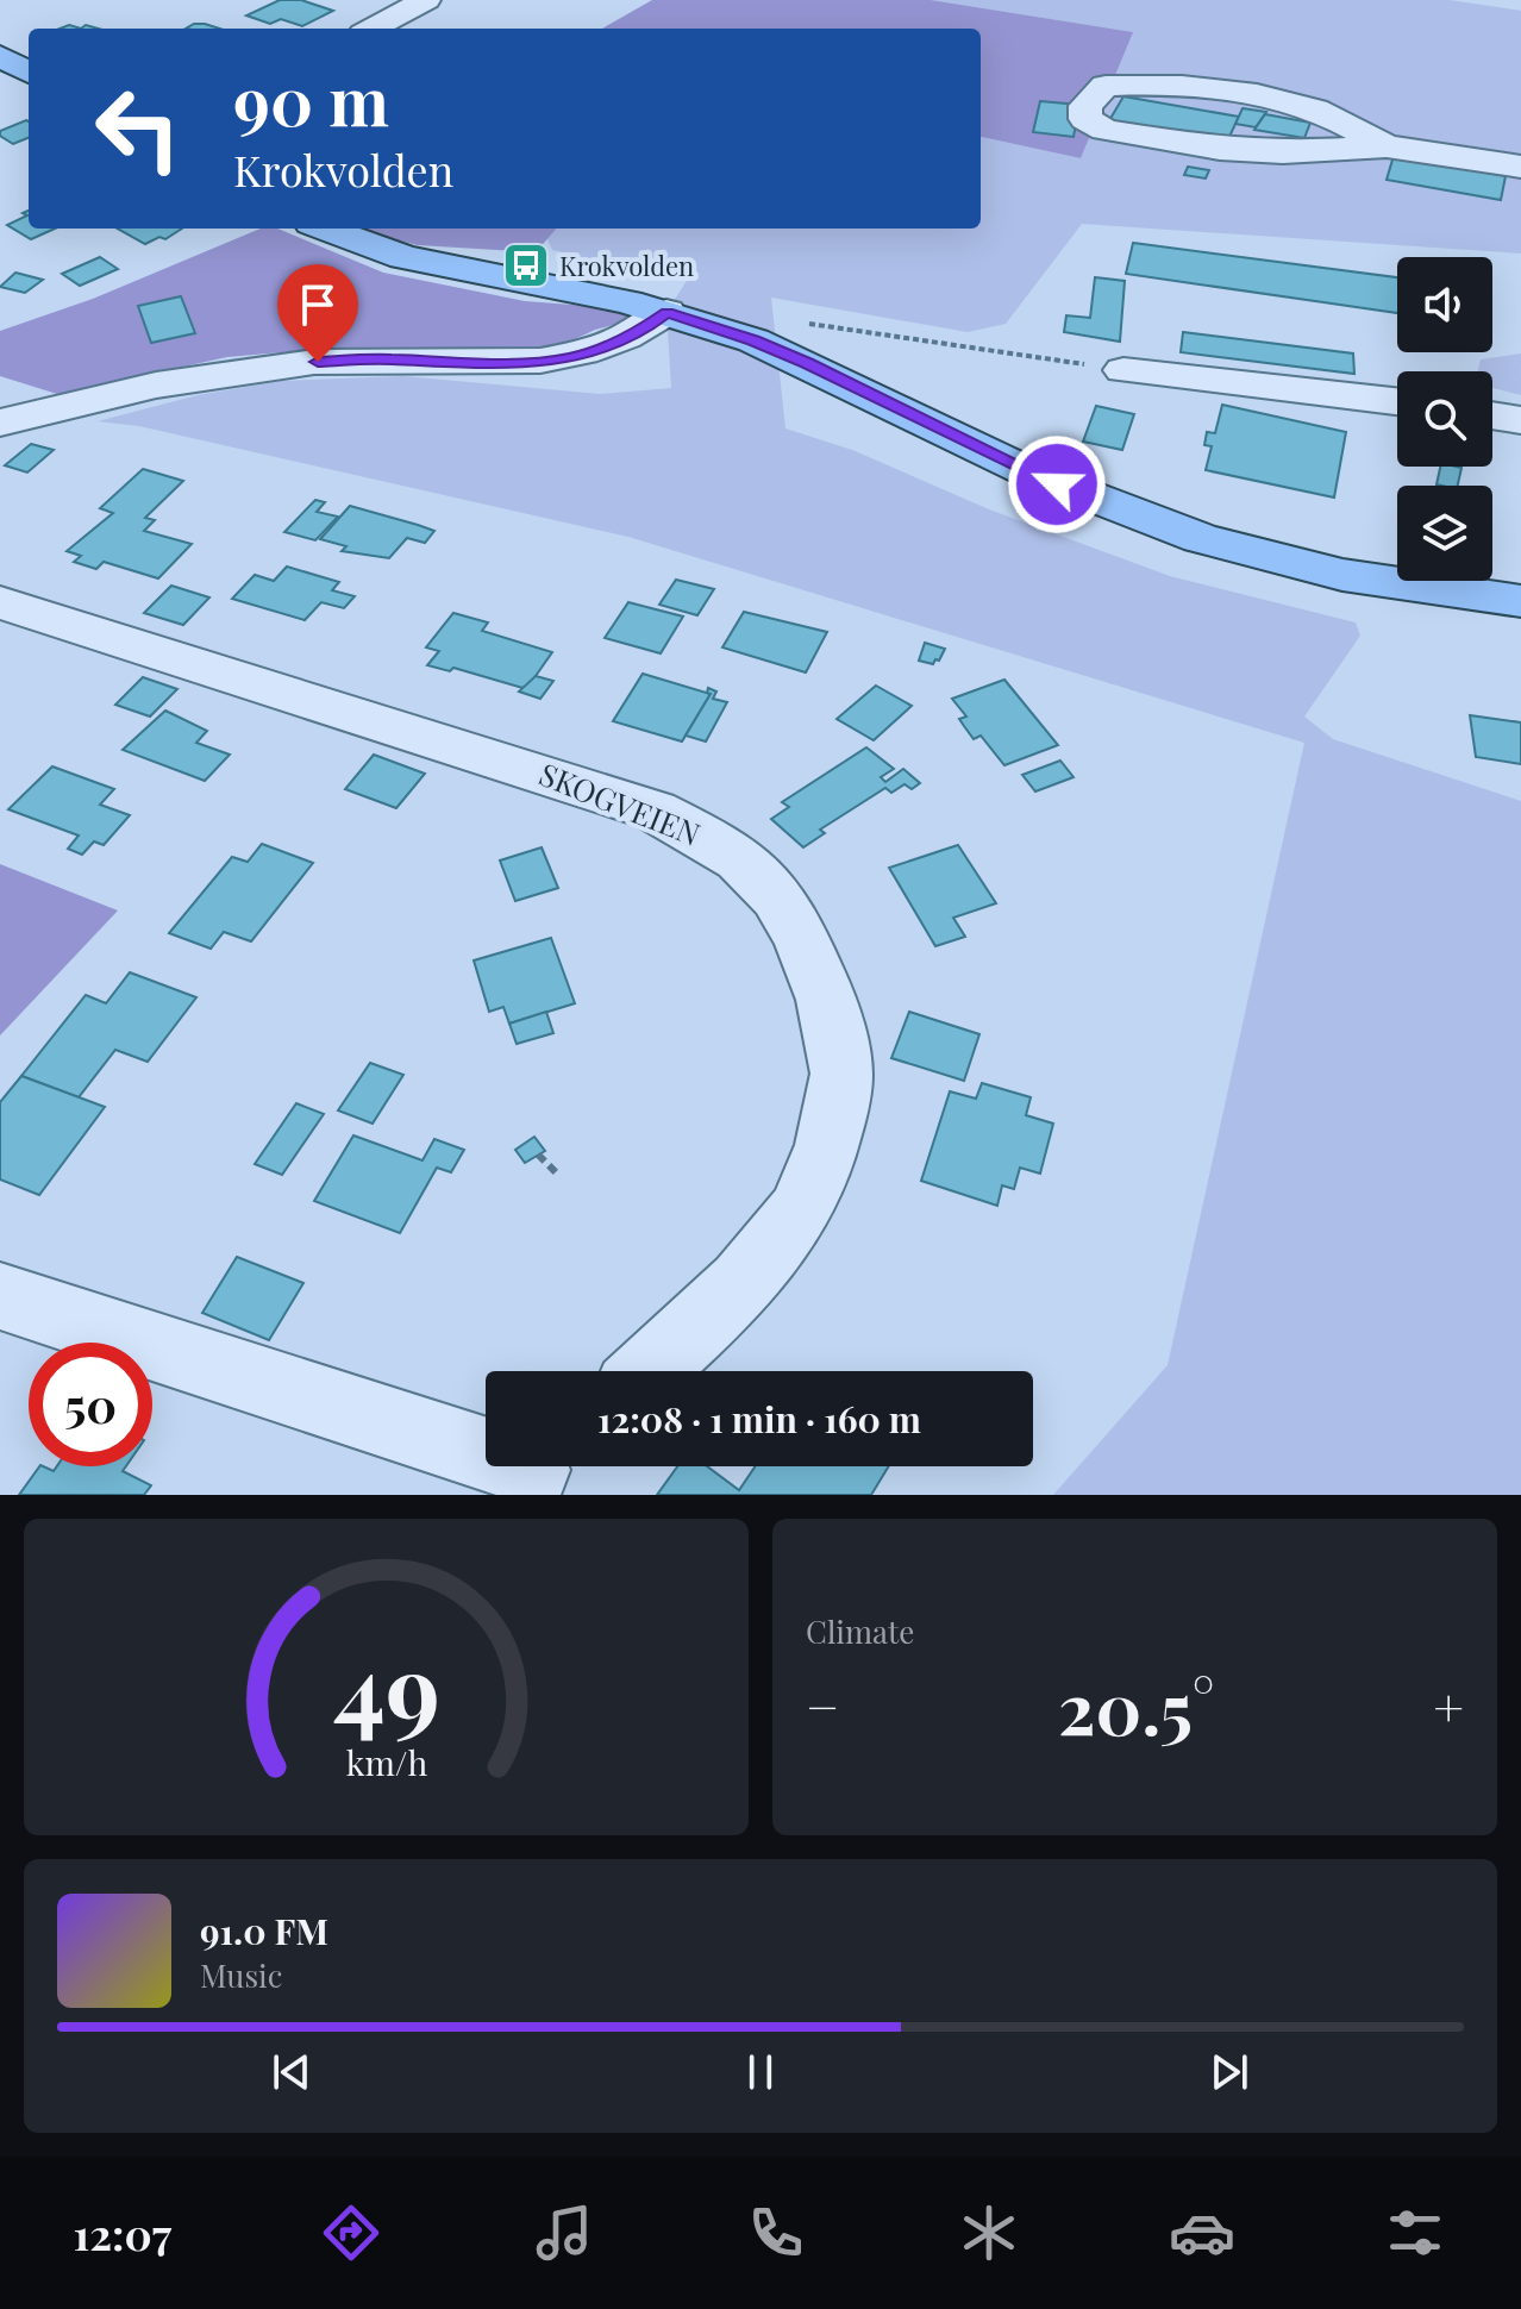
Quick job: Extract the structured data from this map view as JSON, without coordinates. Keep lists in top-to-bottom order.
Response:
{
  "streets": {
    "street": ["SKOGVEIEN"]
  },
  "places": {
    "bus stop": ["Krokvolden"]
  },
  "page": {
    "turn": ["90 m", "Krokvolden"],
    "limit": "50",
    "trip": "12:08 · 1 min · 160 m",
    "tile": "Climate",
    "heat": ["−", "20.5°", "+"],
    "song": ["91.0 FM", "Music"],
    "tabs": "12:07",
    "gauge": ["49", "km/h"]
  }
}
